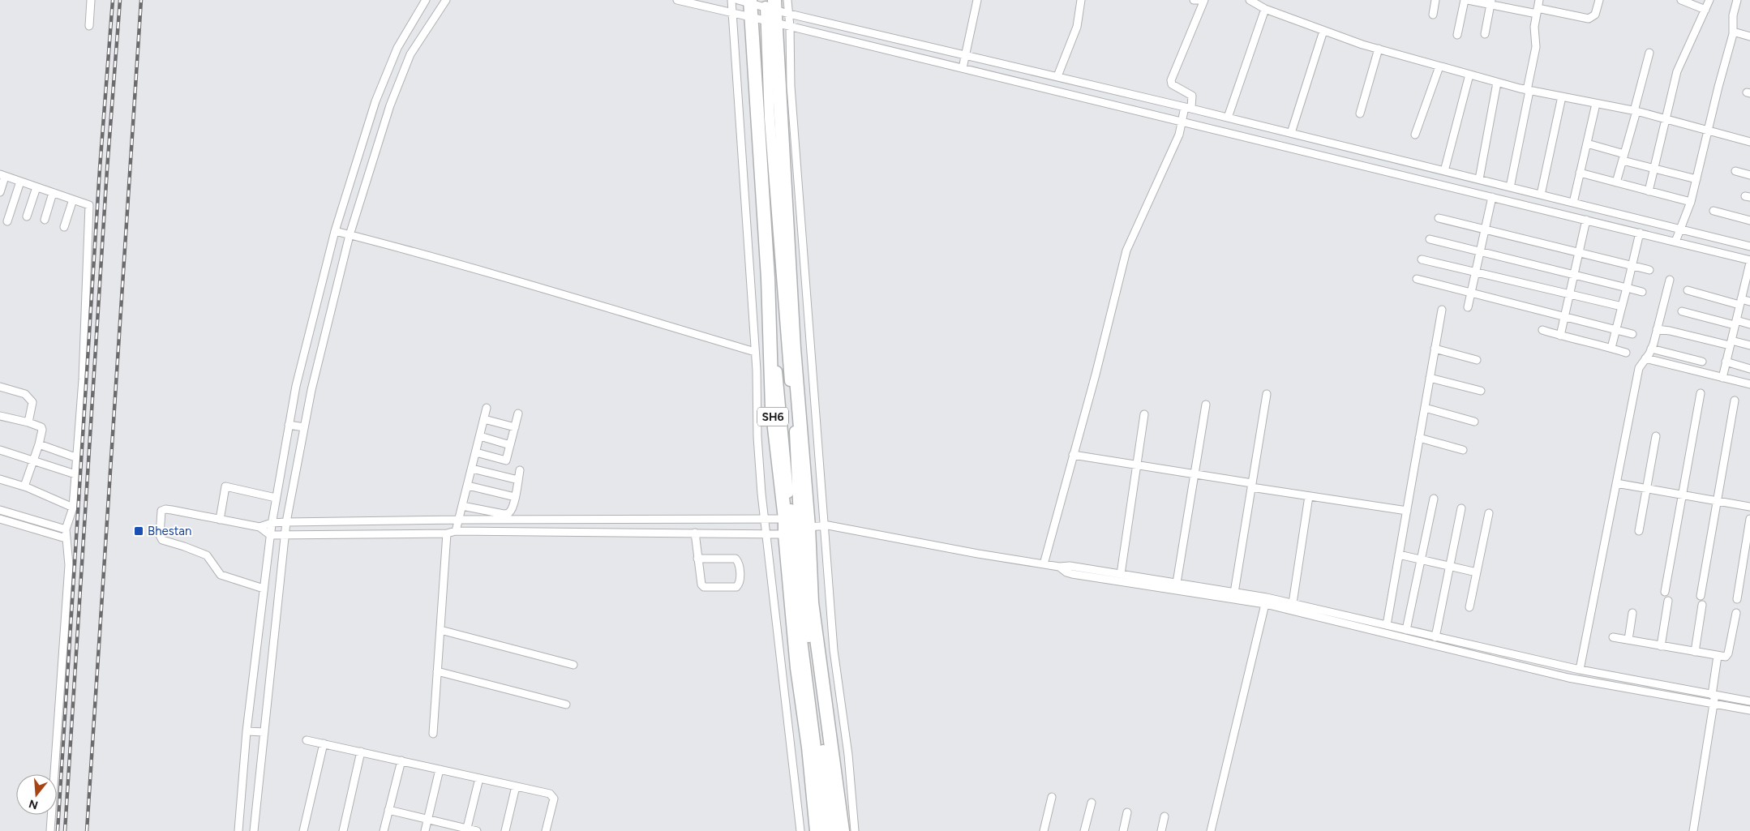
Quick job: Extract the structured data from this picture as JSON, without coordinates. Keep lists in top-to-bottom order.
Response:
{
  "streets": {
    "highway": ["SH6"]
  },
  "places": {
    "transit": ["Bhestan"]
  },
  "north": "bottom"
}
